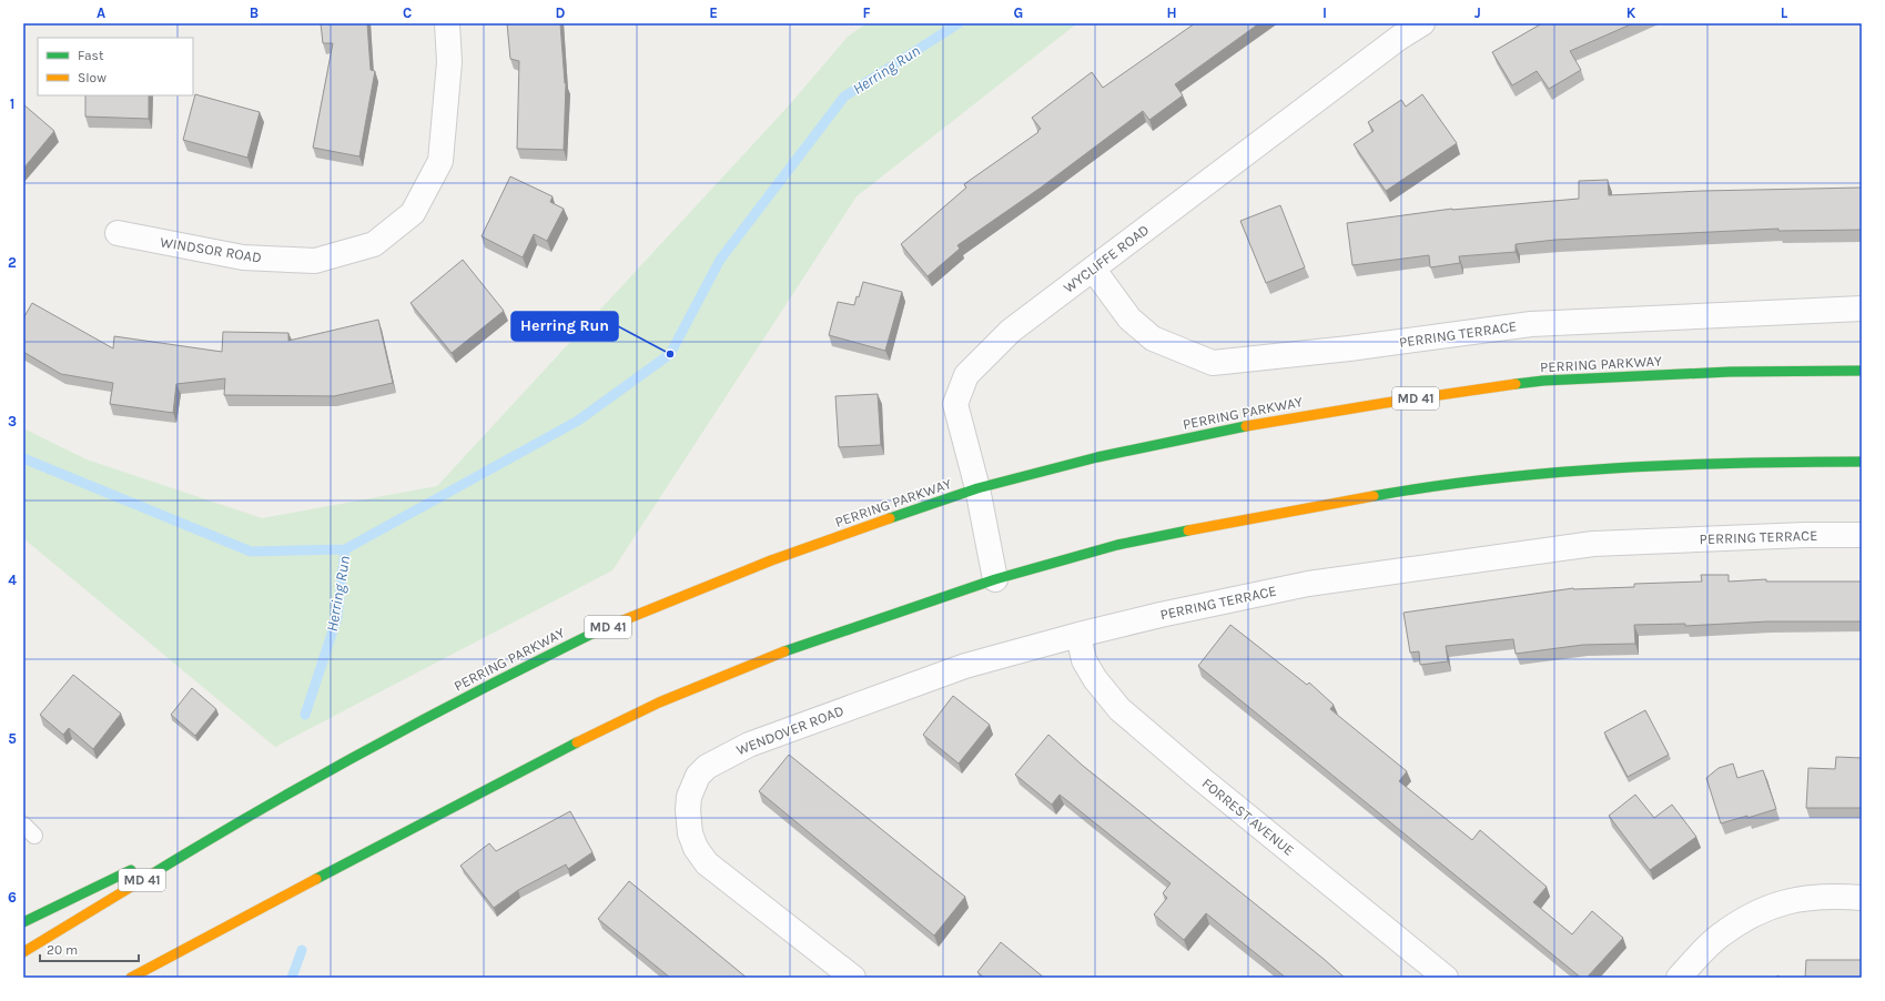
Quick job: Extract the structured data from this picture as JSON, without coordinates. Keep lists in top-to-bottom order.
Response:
{
  "streets": {
    "main road": ["PERRING PARKWAY", "MD 41"],
    "street": [
      "WINDSOR ROAD",
      "WYCLIFFE ROAD",
      "PERRING TERRACE",
      "WENDOVER ROAD",
      "FORREST AVENUE"
    ]
  },
  "crossings": [
    ["WYCLIFFE ROAD", "PERRING TERRACE"],
    ["WYCLIFFE ROAD", "PERRING PARKWAY"],
    ["PERRING TERRACE", "WENDOVER ROAD"],
    ["PERRING TERRACE", "FORREST AVENUE"],
    ["WENDOVER ROAD", "FORREST AVENUE"]
  ],
  "water": ["Herring Run"],
  "places": ["Herring Run"],
  "legend": ["Fast", "Slow"],
  "scale_bar": "20 m",
  "grid": {
    "columns": [
      "A",
      "B",
      "C",
      "D",
      "E",
      "F",
      "G",
      "H",
      "I",
      "J",
      "K",
      "L"
    ],
    "rows": [
      "1",
      "2",
      "3",
      "4",
      "5",
      "6"
    ]
  }
}
